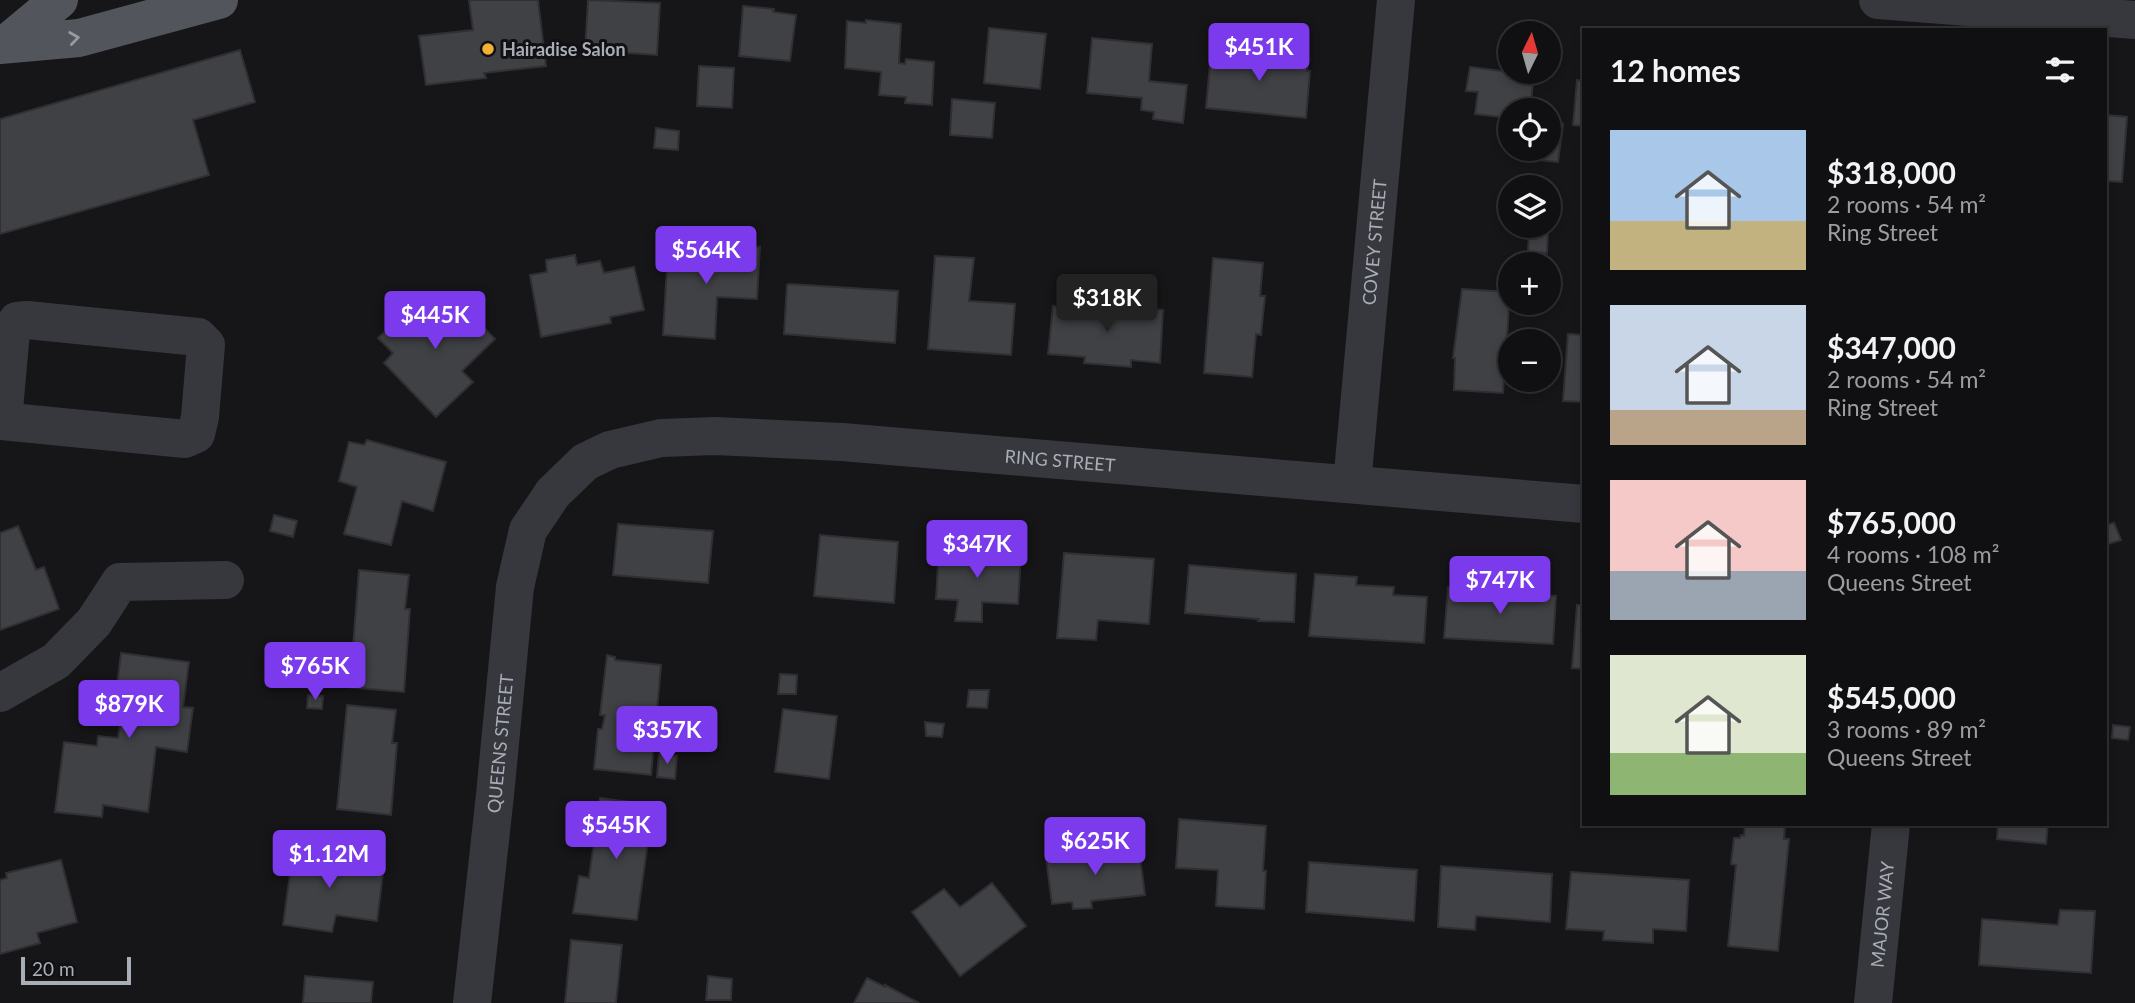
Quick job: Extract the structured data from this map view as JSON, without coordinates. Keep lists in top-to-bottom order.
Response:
{
  "streets": {
    "street": [
      "COVEY STREET",
      "RING STREET",
      "QUEENS STREET",
      "MAJOR WAY"
    ]
  },
  "crossings": [
    ["COVEY STREET", "RING STREET"],
    ["RING STREET", "QUEENS STREET"]
  ],
  "places": ["Hairadise Salon"],
  "scale_bar": "20 m",
  "north": "top",
  "page": {
    "map_buttons": ["+", "−"],
    "price": [
      "$451K",
      "$564K",
      "$318K",
      "$445K",
      "$347K",
      "$747K",
      "$765K",
      "$879K",
      "$357K",
      "$545K",
      "$625K",
      "$1.12M"
    ],
    "heading": "12 homes",
    "list": [
      {
        "name": "$318,000",
        "note": "2 rooms · 54 m² · Ring Street"
      },
      {
        "name": "$347,000",
        "note": "2 rooms · 54 m² · Ring Street"
      },
      {
        "name": "$765,000",
        "note": "4 rooms · 108 m² · Queens Street"
      },
      {
        "name": "$545,000",
        "note": "3 rooms · 89 m² · Queens Street"
      }
    ],
    "scale": "20 m"
  }
}
